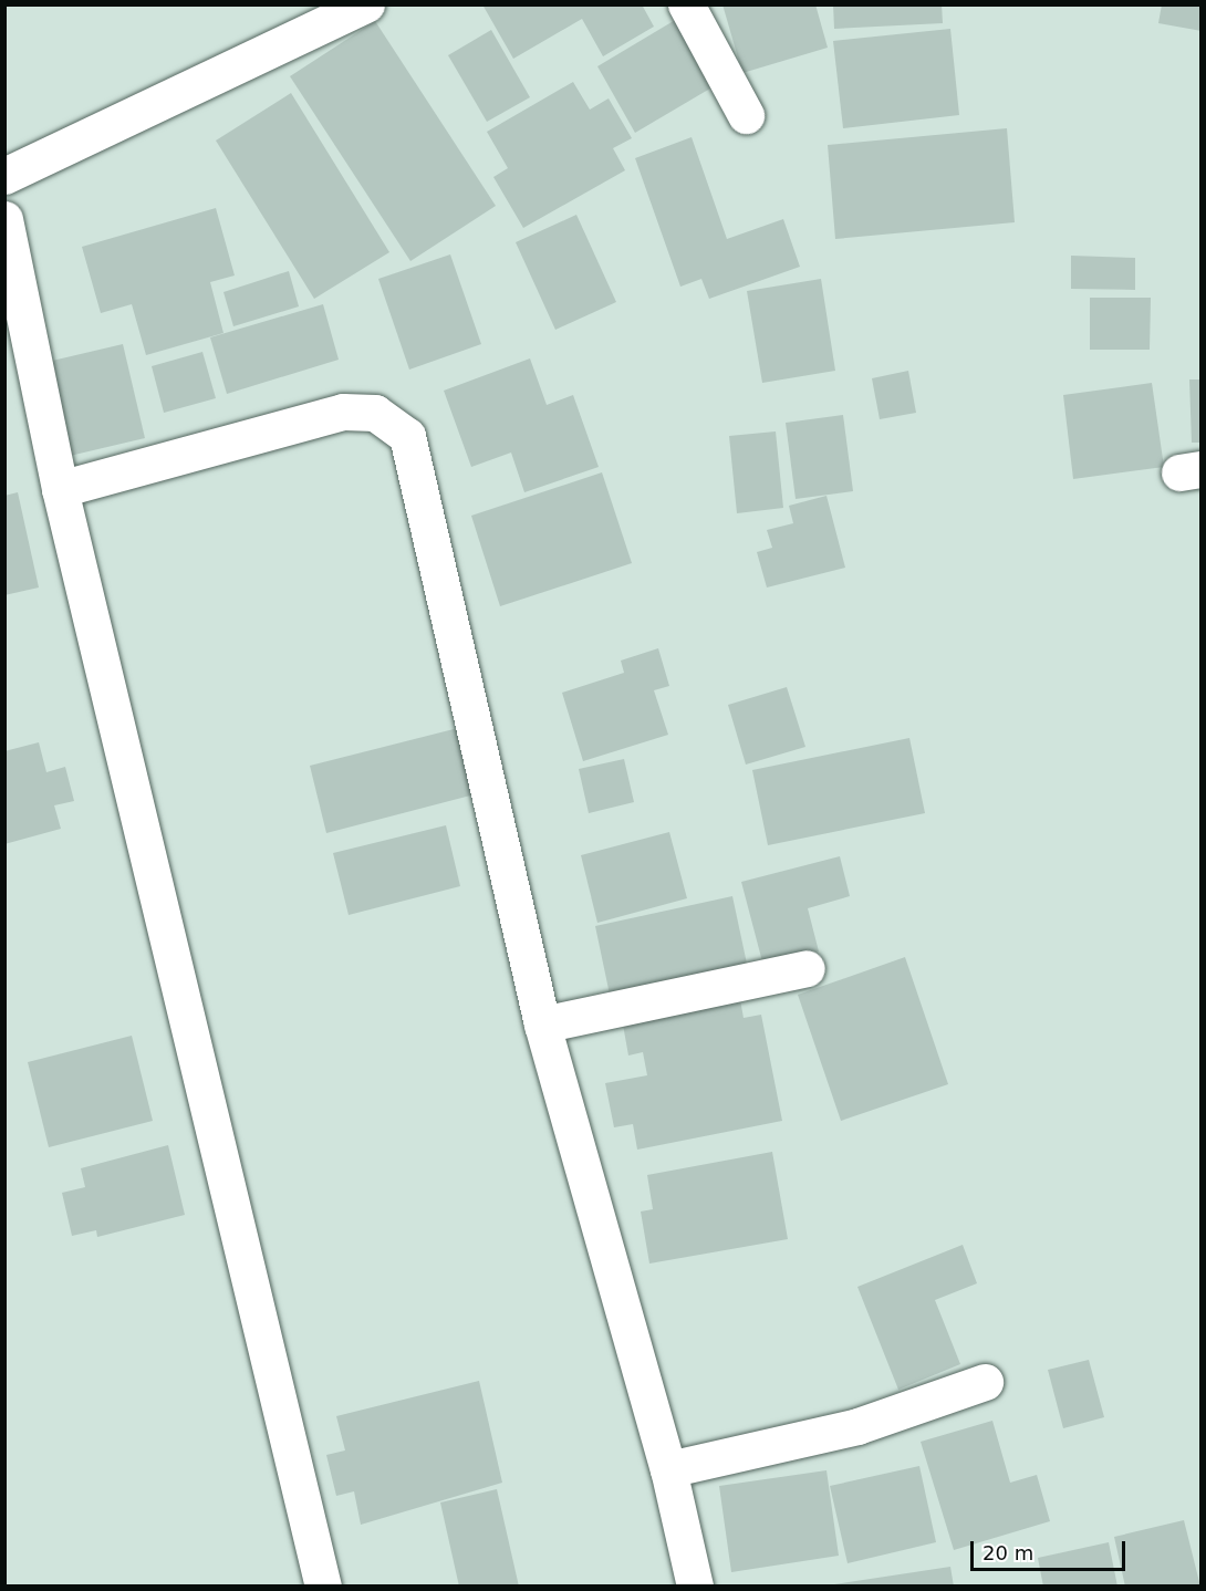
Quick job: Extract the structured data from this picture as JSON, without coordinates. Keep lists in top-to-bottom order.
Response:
{
  "scale_bar": "20 m"
}
